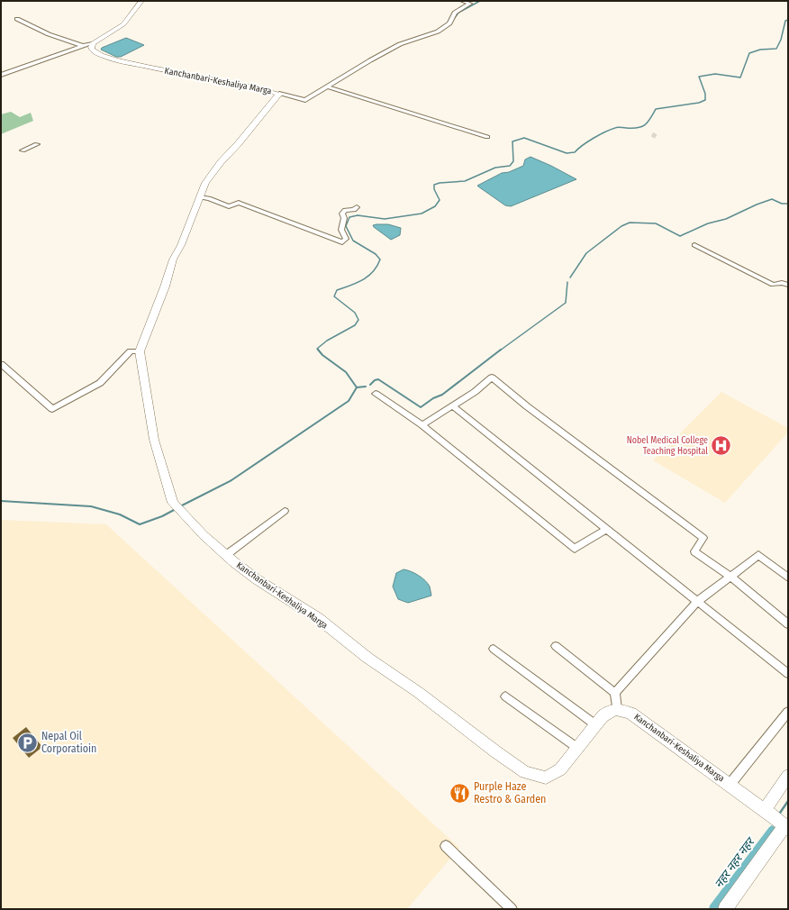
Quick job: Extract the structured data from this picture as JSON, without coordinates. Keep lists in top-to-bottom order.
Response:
{
  "streets": {
    "street": ["Kanchanbari-Keshaliya Marga"]
  },
  "water": ["नहर नहर नहर"],
  "places": {
    "hospital": ["Nobel Medical College Teaching Hospital"],
    "parking": ["Nepal Oil Corporatioin"],
    "restaurant": ["Purple Haze Restro & Garden"]
  }
}
